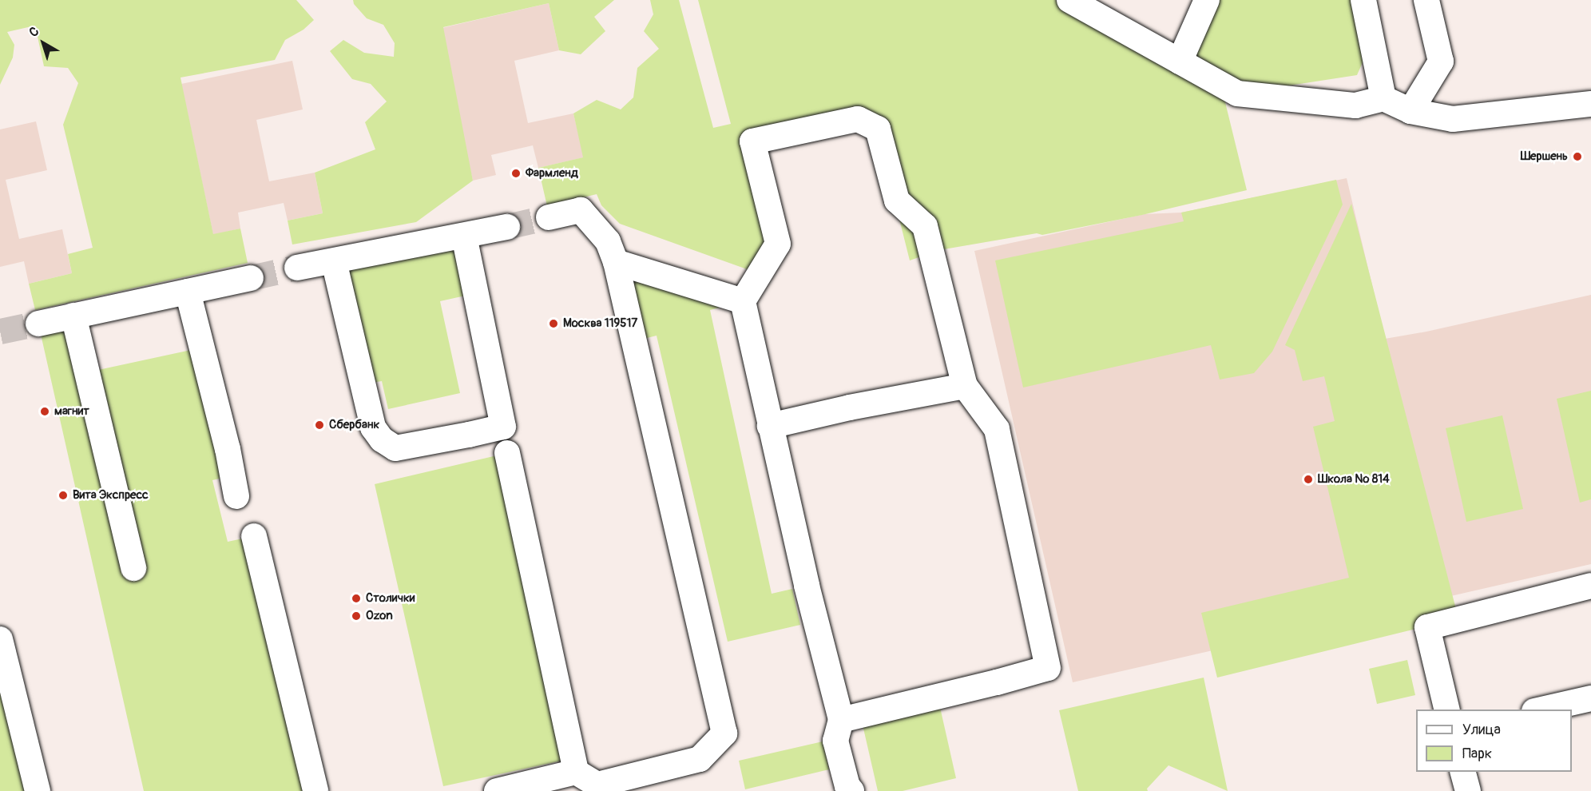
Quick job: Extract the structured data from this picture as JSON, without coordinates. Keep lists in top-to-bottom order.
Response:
{
  "places": [
    "Шершень",
    "Фармленд",
    "Москва 119517",
    "магнит",
    "Сбербанк",
    "Школа № 814",
    "Вита Экспресс",
    "Столички",
    "Ozon"
  ],
  "legend": ["Улица", "Парк"],
  "north": "top left"
}
